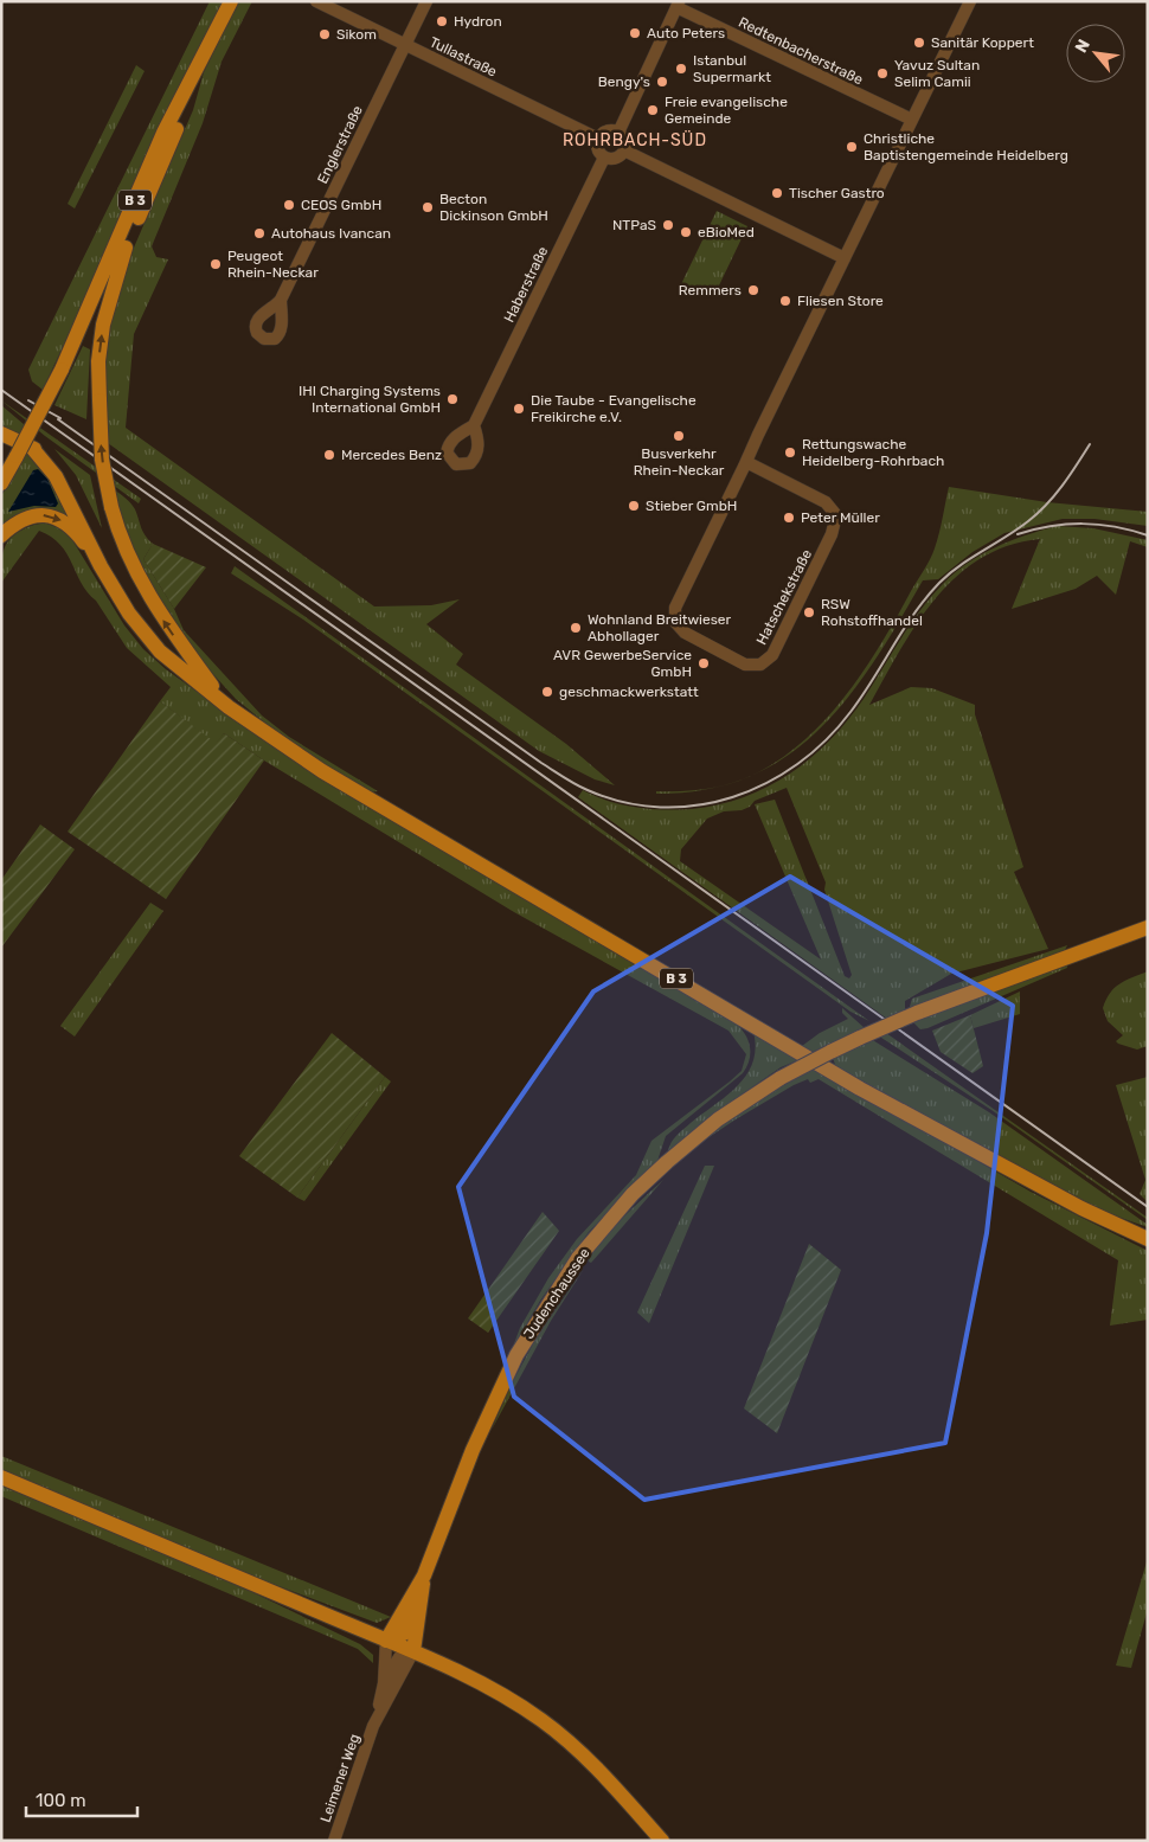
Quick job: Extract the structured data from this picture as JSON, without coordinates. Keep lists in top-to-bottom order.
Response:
{
  "streets": {
    "main road": ["B 3", "Judenchaussee"],
    "street": [
      "Redtenbacherstraße",
      "Tullastraße",
      "Englerstraße",
      "Haberstraße",
      "Hatschekstraße",
      "Leimener Weg"
    ]
  },
  "crossings": [
    ["Redtenbacherstraße", "Hatschekstraße"],
    ["Tullastraße", "Englerstraße"],
    ["Tullastraße", "Haberstraße"],
    ["Judenchaussee", "Leimener Weg"]
  ],
  "districts": ["ROHRBACH-SÜD"],
  "places": [
    "Hydron",
    "Auto Peters",
    "Sikom",
    "Sanitär Koppert",
    "Istanbul Supermarkt",
    "Yavuz Sultan Selim Camii",
    "Bengy's",
    "Freie evangelische Gemeinde",
    "Christliche Baptistengemeinde Heidelberg",
    "Tischer Gastro",
    "CEOS GmbH",
    "Becton Dickinson GmbH",
    "NTPaS",
    "eBioMed",
    "Autohaus Ivancan",
    "Peugeot Rhein-Neckar",
    "Remmers",
    "Fliesen Store",
    "IHI Charging Systems International GmbH",
    "Die Taube - Evangelische Freikirche e.V.",
    "Busverkehr Rhein-Neckar",
    "Rettungswache Heidelberg-Rohrbach",
    "Mercedes Benz",
    "Stieber GmbH",
    "Peter Müller",
    "RSW Rohstoffhandel",
    "Wohnland Breitwieser Abhollager",
    "AVR GewerbeService GmbH",
    "geschmackwerkstatt"
  ],
  "scale_bar": "100 m",
  "north": "top left"
}
